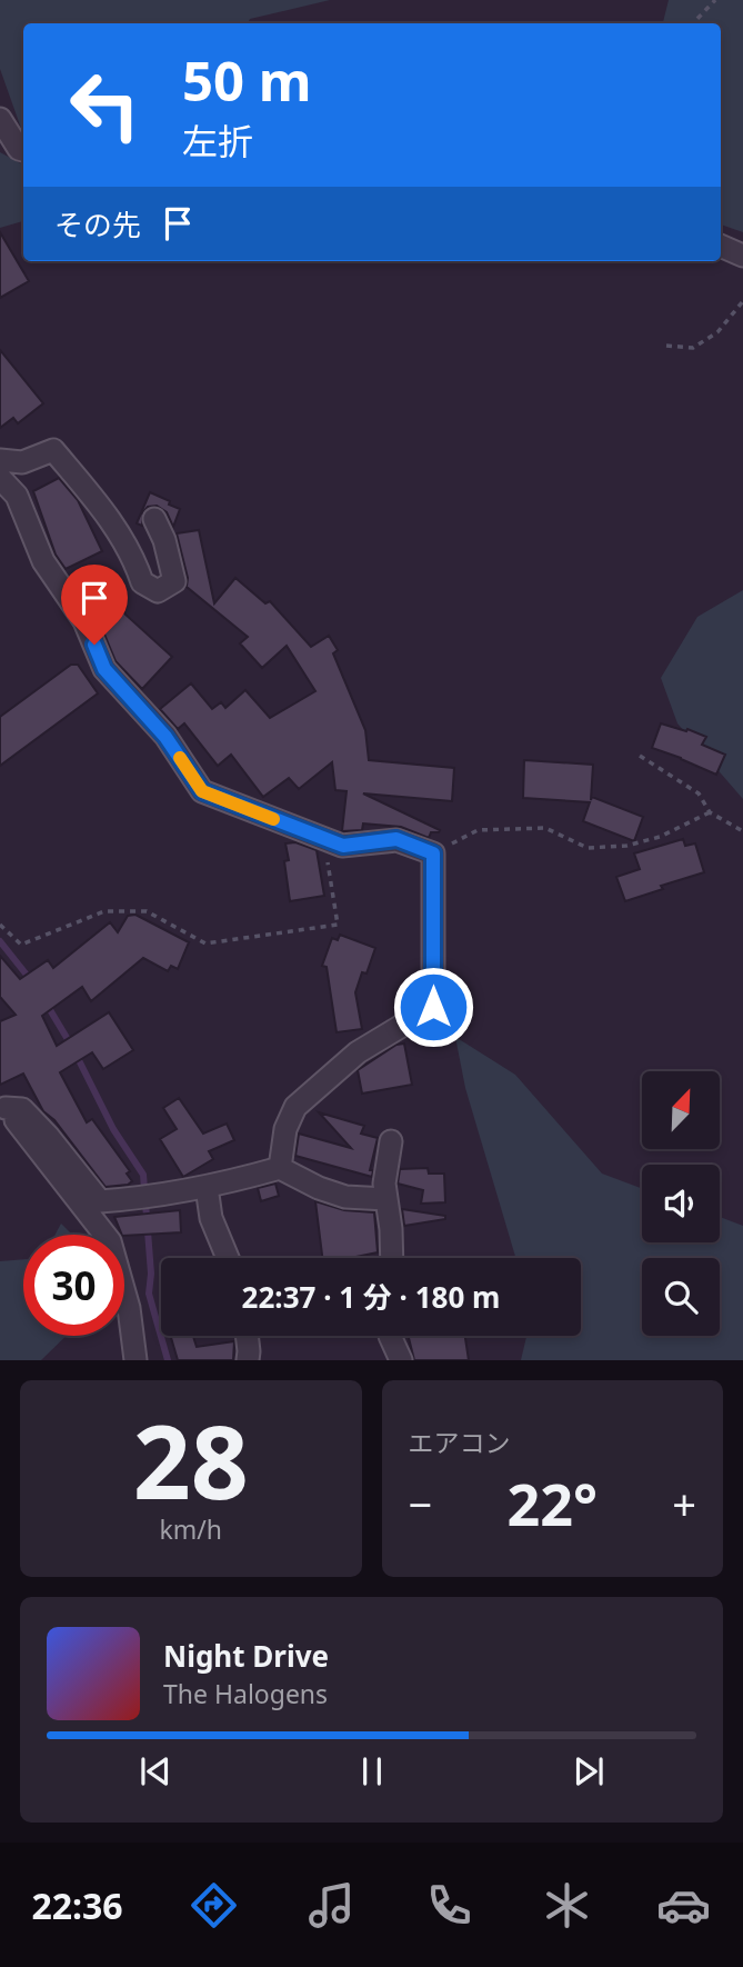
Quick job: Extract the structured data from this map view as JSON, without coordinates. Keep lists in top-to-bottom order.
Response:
{
  "north": "top right",
  "page": {
    "turn": ["50 m", "左折"],
    "then": "その先",
    "limit": "30",
    "trip": "22:37 · 1 分 · 180 m",
    "tile": [
      ["28", "km/h"],
      "エアコン"
    ],
    "heat": ["−", "22°", "+"],
    "song": ["Night Drive", "The Halogens"],
    "tabs": "22:36"
  }
}
